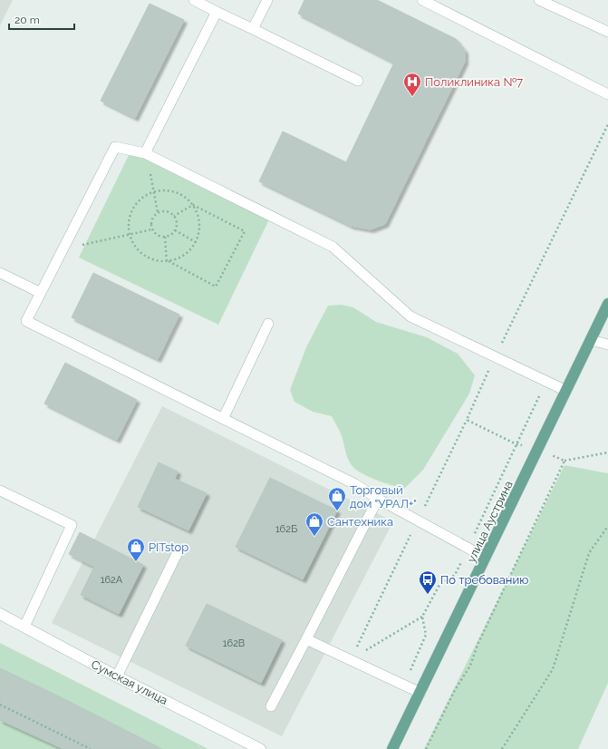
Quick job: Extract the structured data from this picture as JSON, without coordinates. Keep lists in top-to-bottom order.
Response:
{
  "streets": {
    "main road": ["улица Аустрина"],
    "street": ["Сумская улица"]
  },
  "places": {
    "hospital": ["Поликлиника №7"],
    "shop": ["Торговый дом \"УРАЛ+\"", "Сантехника", "PITstop"],
    "bus stop": ["По требованию"]
  },
  "house_numbers": ["162Б", "162А", "162В"],
  "scale_bar": "20 m"
}
